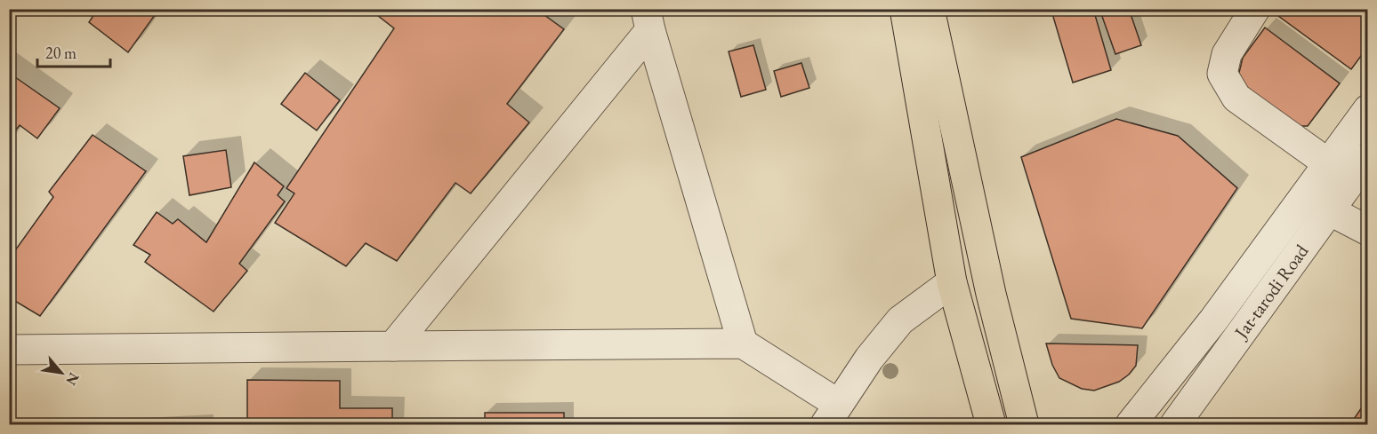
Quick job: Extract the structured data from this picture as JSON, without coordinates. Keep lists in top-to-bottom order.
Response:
{
  "streets": {
    "street": ["Jat-tarodi Road"]
  },
  "scale_bar": "20 m",
  "north": "bottom right"
}
